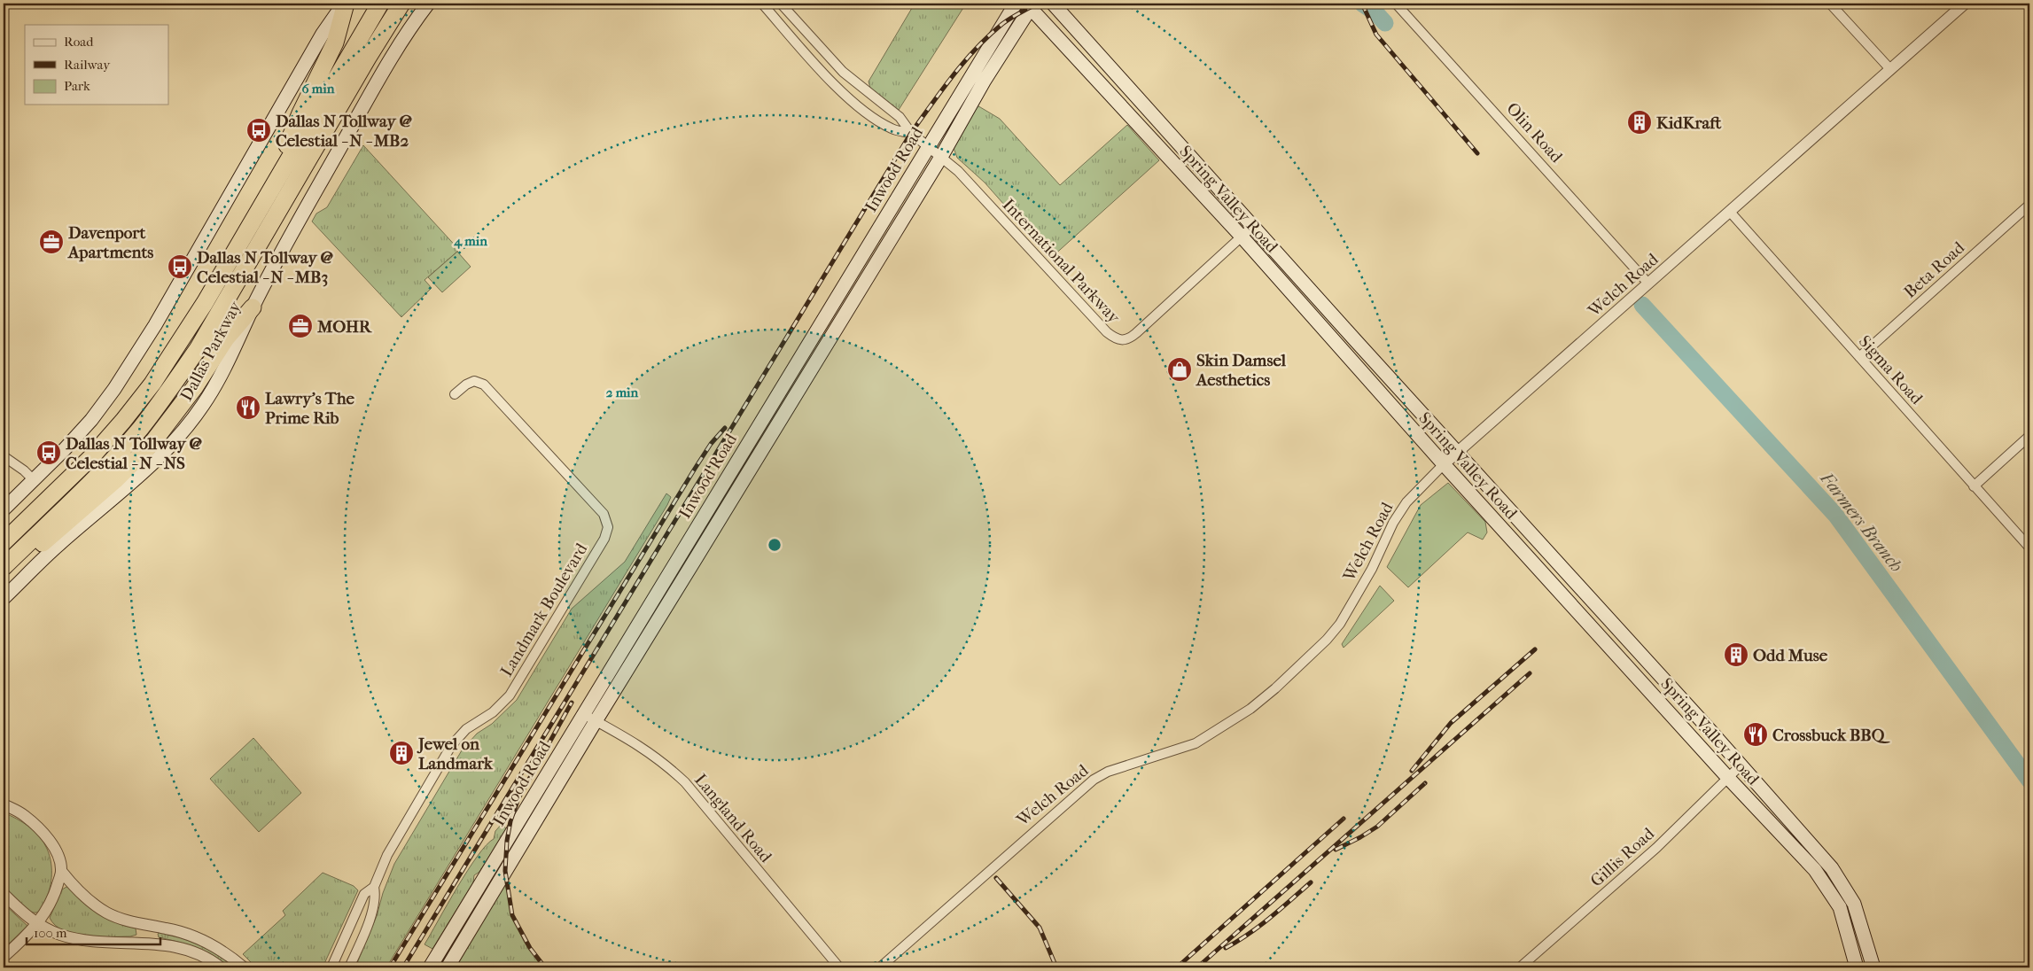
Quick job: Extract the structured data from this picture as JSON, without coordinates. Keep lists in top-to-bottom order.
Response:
{
  "streets": {
    "main road": ["Inwood Road", "Spring Valley Road", "Dallas Parkway"],
    "street": [
      "Olin Road",
      "International Parkway",
      "Beta Road",
      "Welch Road",
      "Sigma Road",
      "Landmark Boulevard",
      "Langland Road",
      "Gillis Road"
    ]
  },
  "crossings": [
    ["Olin Road", "Welch Road"],
    ["Inwood Road", "Spring Valley Road"],
    ["Inwood Road", "International Parkway"],
    ["Inwood Road", "Langland Road"],
    ["Spring Valley Road", "International Parkway"],
    ["Spring Valley Road", "Welch Road"],
    ["Spring Valley Road", "Gillis Road"],
    ["Beta Road", "Sigma Road"],
    ["Welch Road", "Sigma Road"]
  ],
  "water": ["Farmers Branch"],
  "places": {
    "building": ["KidKraft", "Odd Muse", "Jewel on Landmark"],
    "bus stop": ["Dallas N Tollway @ Celestial - N - MB2", "Dallas N Tollway @ Celestial - N - MB3", "Dallas N Tollway @ Celestial - N - NS"],
    "office": ["Davenport Apartments", "MOHR"],
    "shop": ["Skin Damsel Aesthetics"],
    "restaurant": ["Lawry's The Prime Rib", "Crossbuck BBQ"]
  },
  "legend": ["Road", "Railway", "Park"],
  "scale_bar": "100 m",
  "rings": ["6 min", "4 min", "2 min"]
}
